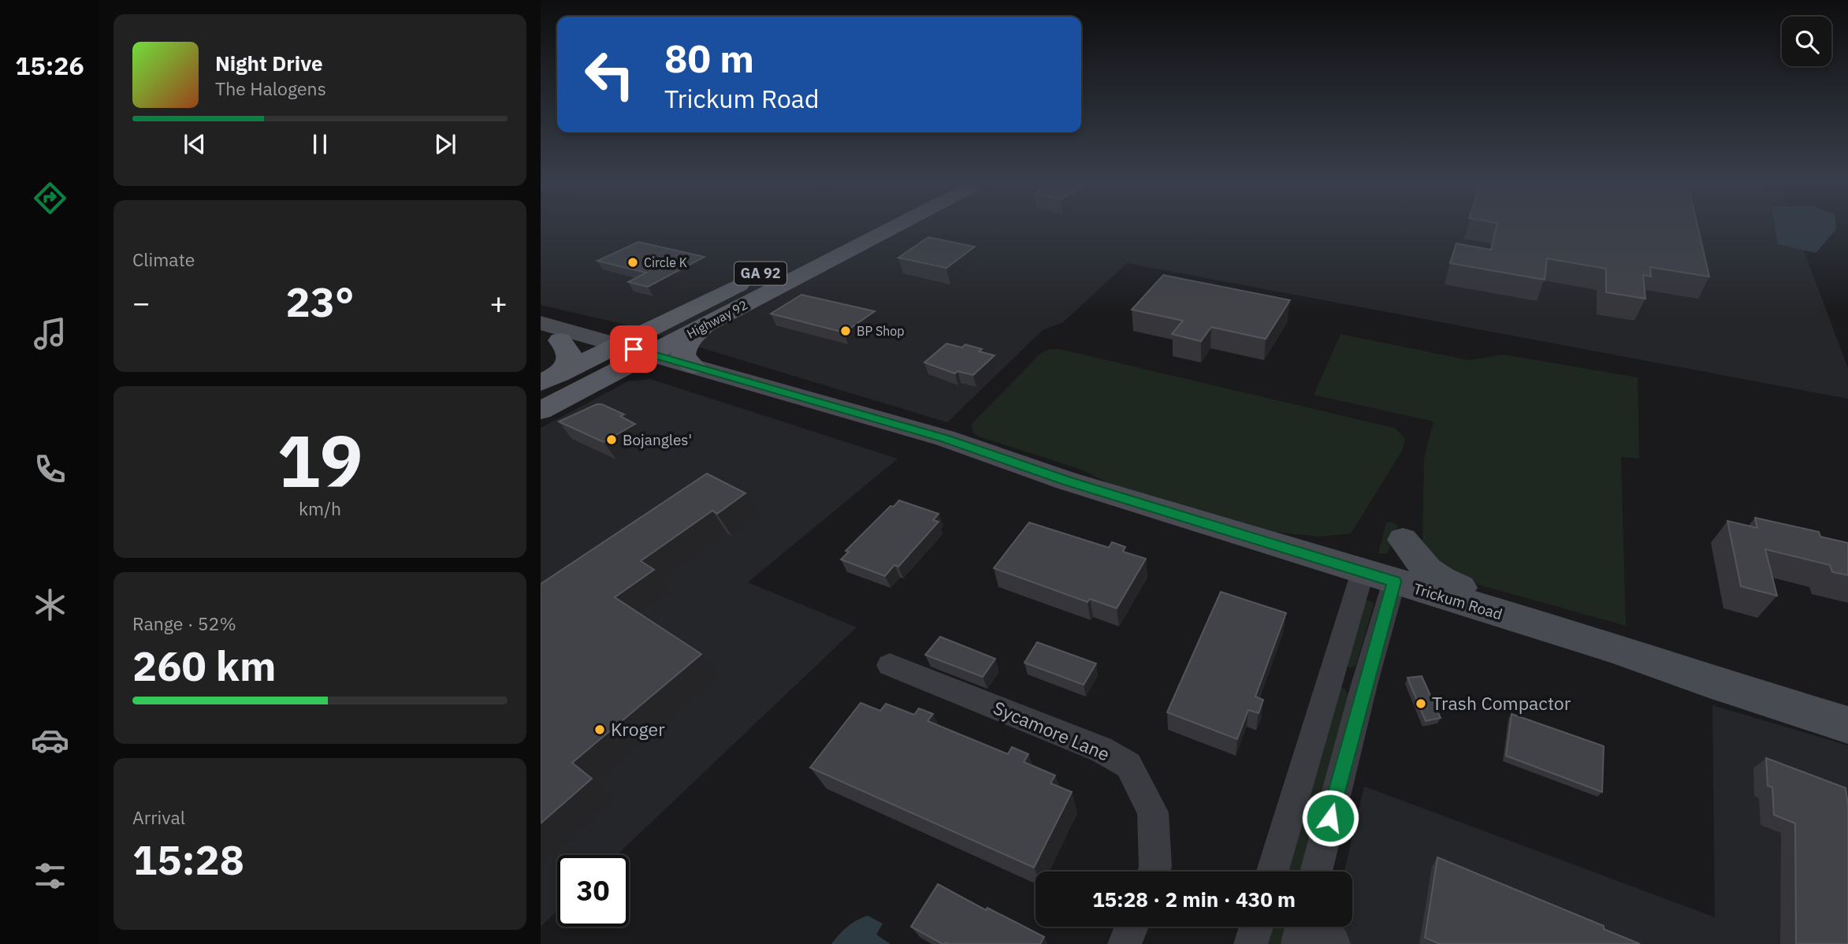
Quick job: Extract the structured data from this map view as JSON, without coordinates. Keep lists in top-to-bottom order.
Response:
{
  "streets": {
    "main road": ["GA 92", "Highway 92"],
    "street": ["Trickum Road", "Sycamore Lane"]
  },
  "crossings": [
    ["Highway 92", "Trickum Road"]
  ],
  "places": [
    "Circle K",
    "BP Shop",
    "Bojangles'",
    "Trash Compactor",
    "Kroger"
  ],
  "page": {
    "tabs": "15:26",
    "turn": ["80 m", "Trickum Road"],
    "song": ["Night Drive", "The Halogens"],
    "tile": [
      "Climate",
      ["19", "km/h"],
      ["Range · 52%", "260 km"],
      ["Arrival", "15:28"]
    ],
    "heat": ["−", "23°", "+"],
    "limit": "30",
    "trip": "15:28 · 2 min · 430 m"
  }
}
